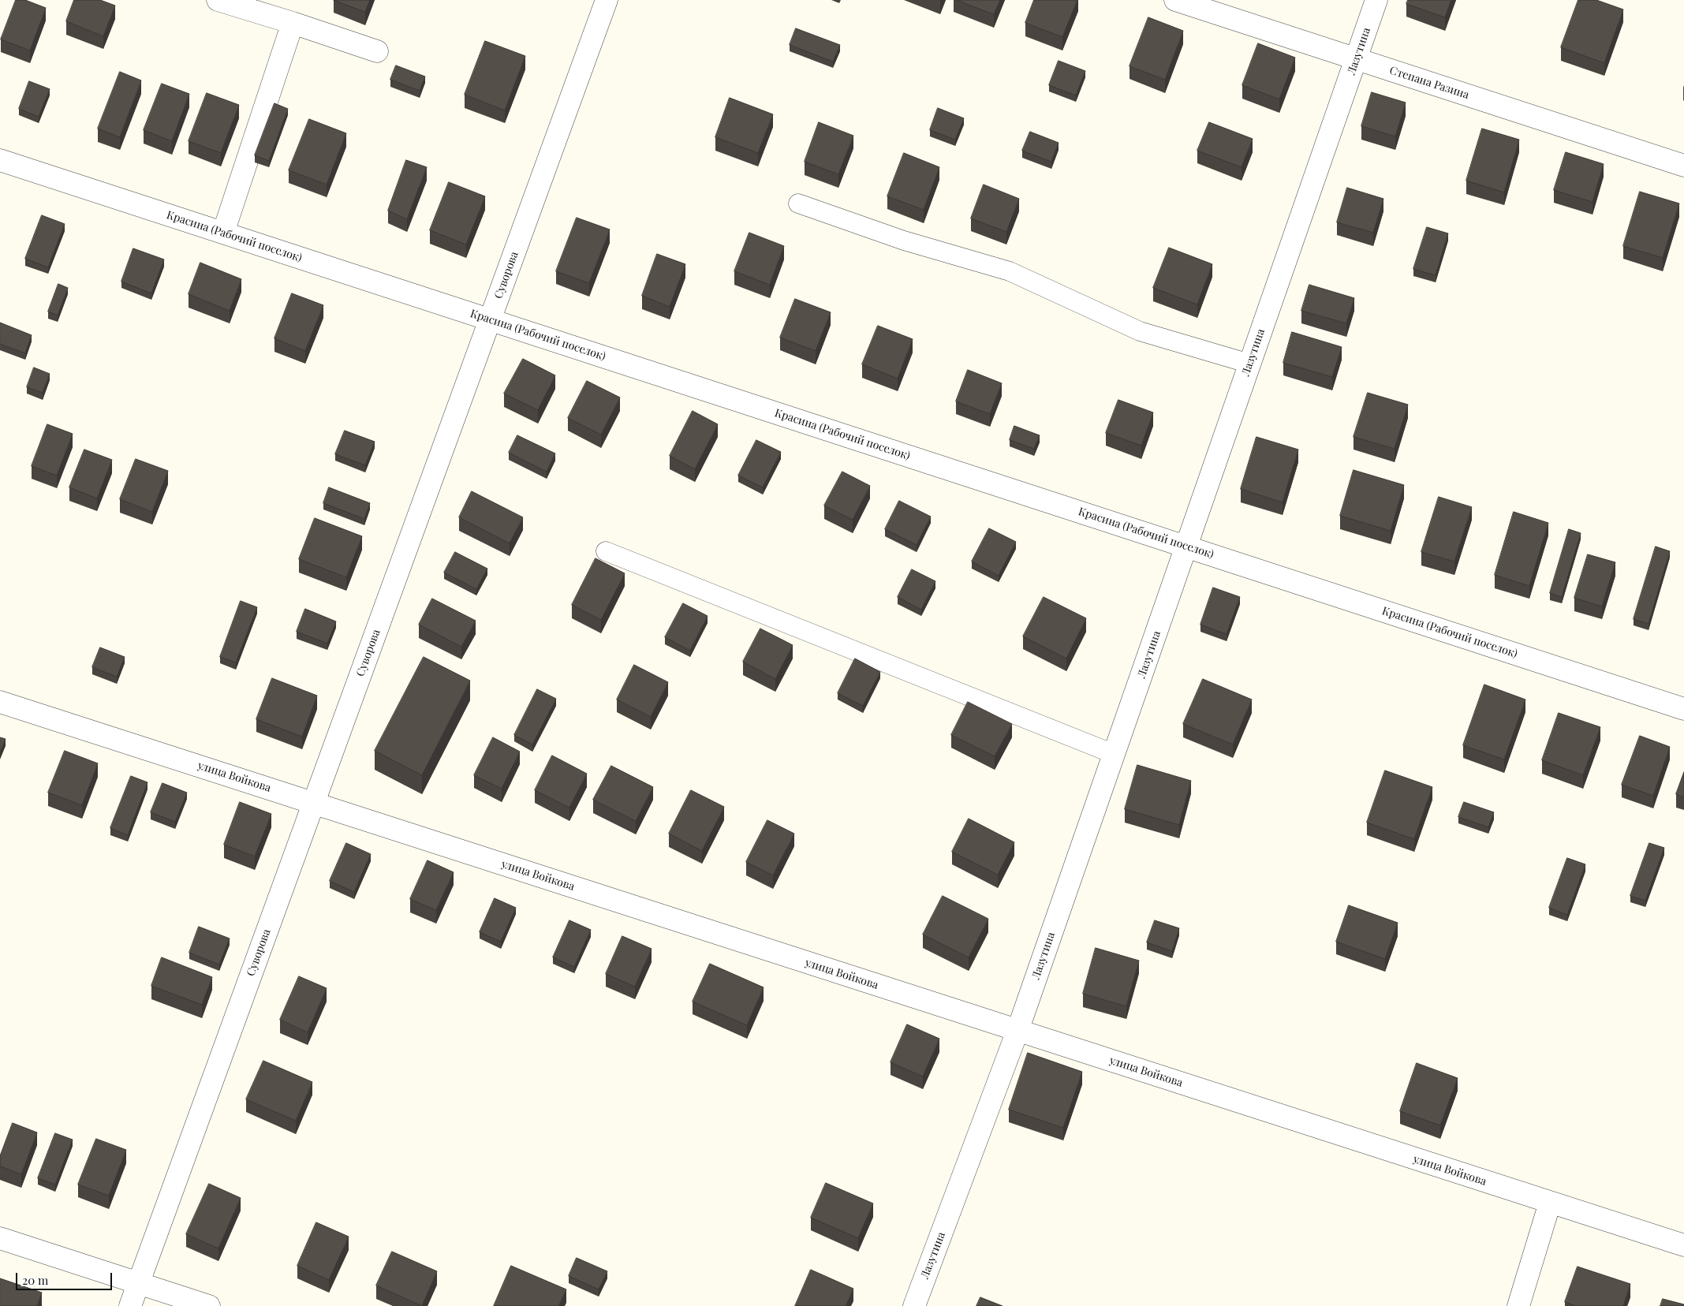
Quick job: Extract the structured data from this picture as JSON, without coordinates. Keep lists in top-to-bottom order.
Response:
{
  "streets": {
    "street": [
      "Лазутина",
      "Степана Разина",
      "Красина (Рабочий поселок)",
      "Суворова",
      "улица Войкова"
    ]
  },
  "crossings": [
    ["Лазутина", "Степана Разина"],
    ["Лазутина", "Красина (Рабочий поселок)"],
    ["Лазутина", "улица Войкова"],
    ["Красина (Рабочий поселок)", "Суворова"],
    ["Суворова", "улица Войкова"]
  ],
  "scale_bar": "20 m"
}
